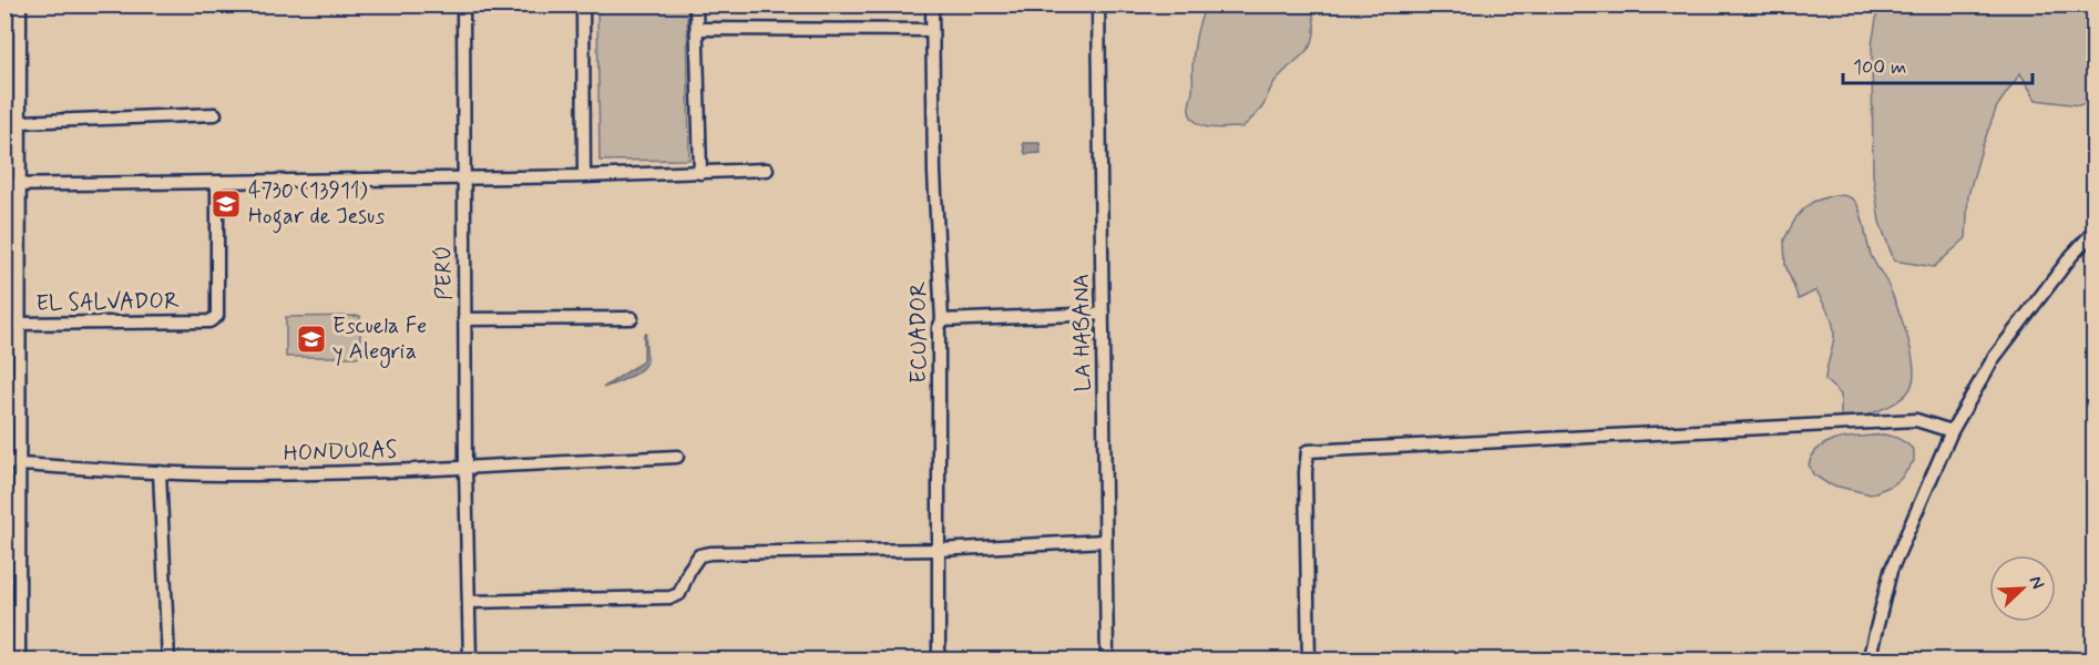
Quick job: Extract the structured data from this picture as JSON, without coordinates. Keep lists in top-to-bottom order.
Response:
{
  "streets": {
    "street": [
      "PERÚ",
      "EL SALVADOR",
      "ECUADOR",
      "LA HABANA",
      "HONDURAS"
    ]
  },
  "crossings": [
    ["PERÚ", "HONDURAS"]
  ],
  "places": {
    "school or university": ["4730 (13911) Hogar de Jesus", "Escuela Fe y Alegria"]
  },
  "scale_bar": "100 m",
  "north": "top right"
}
